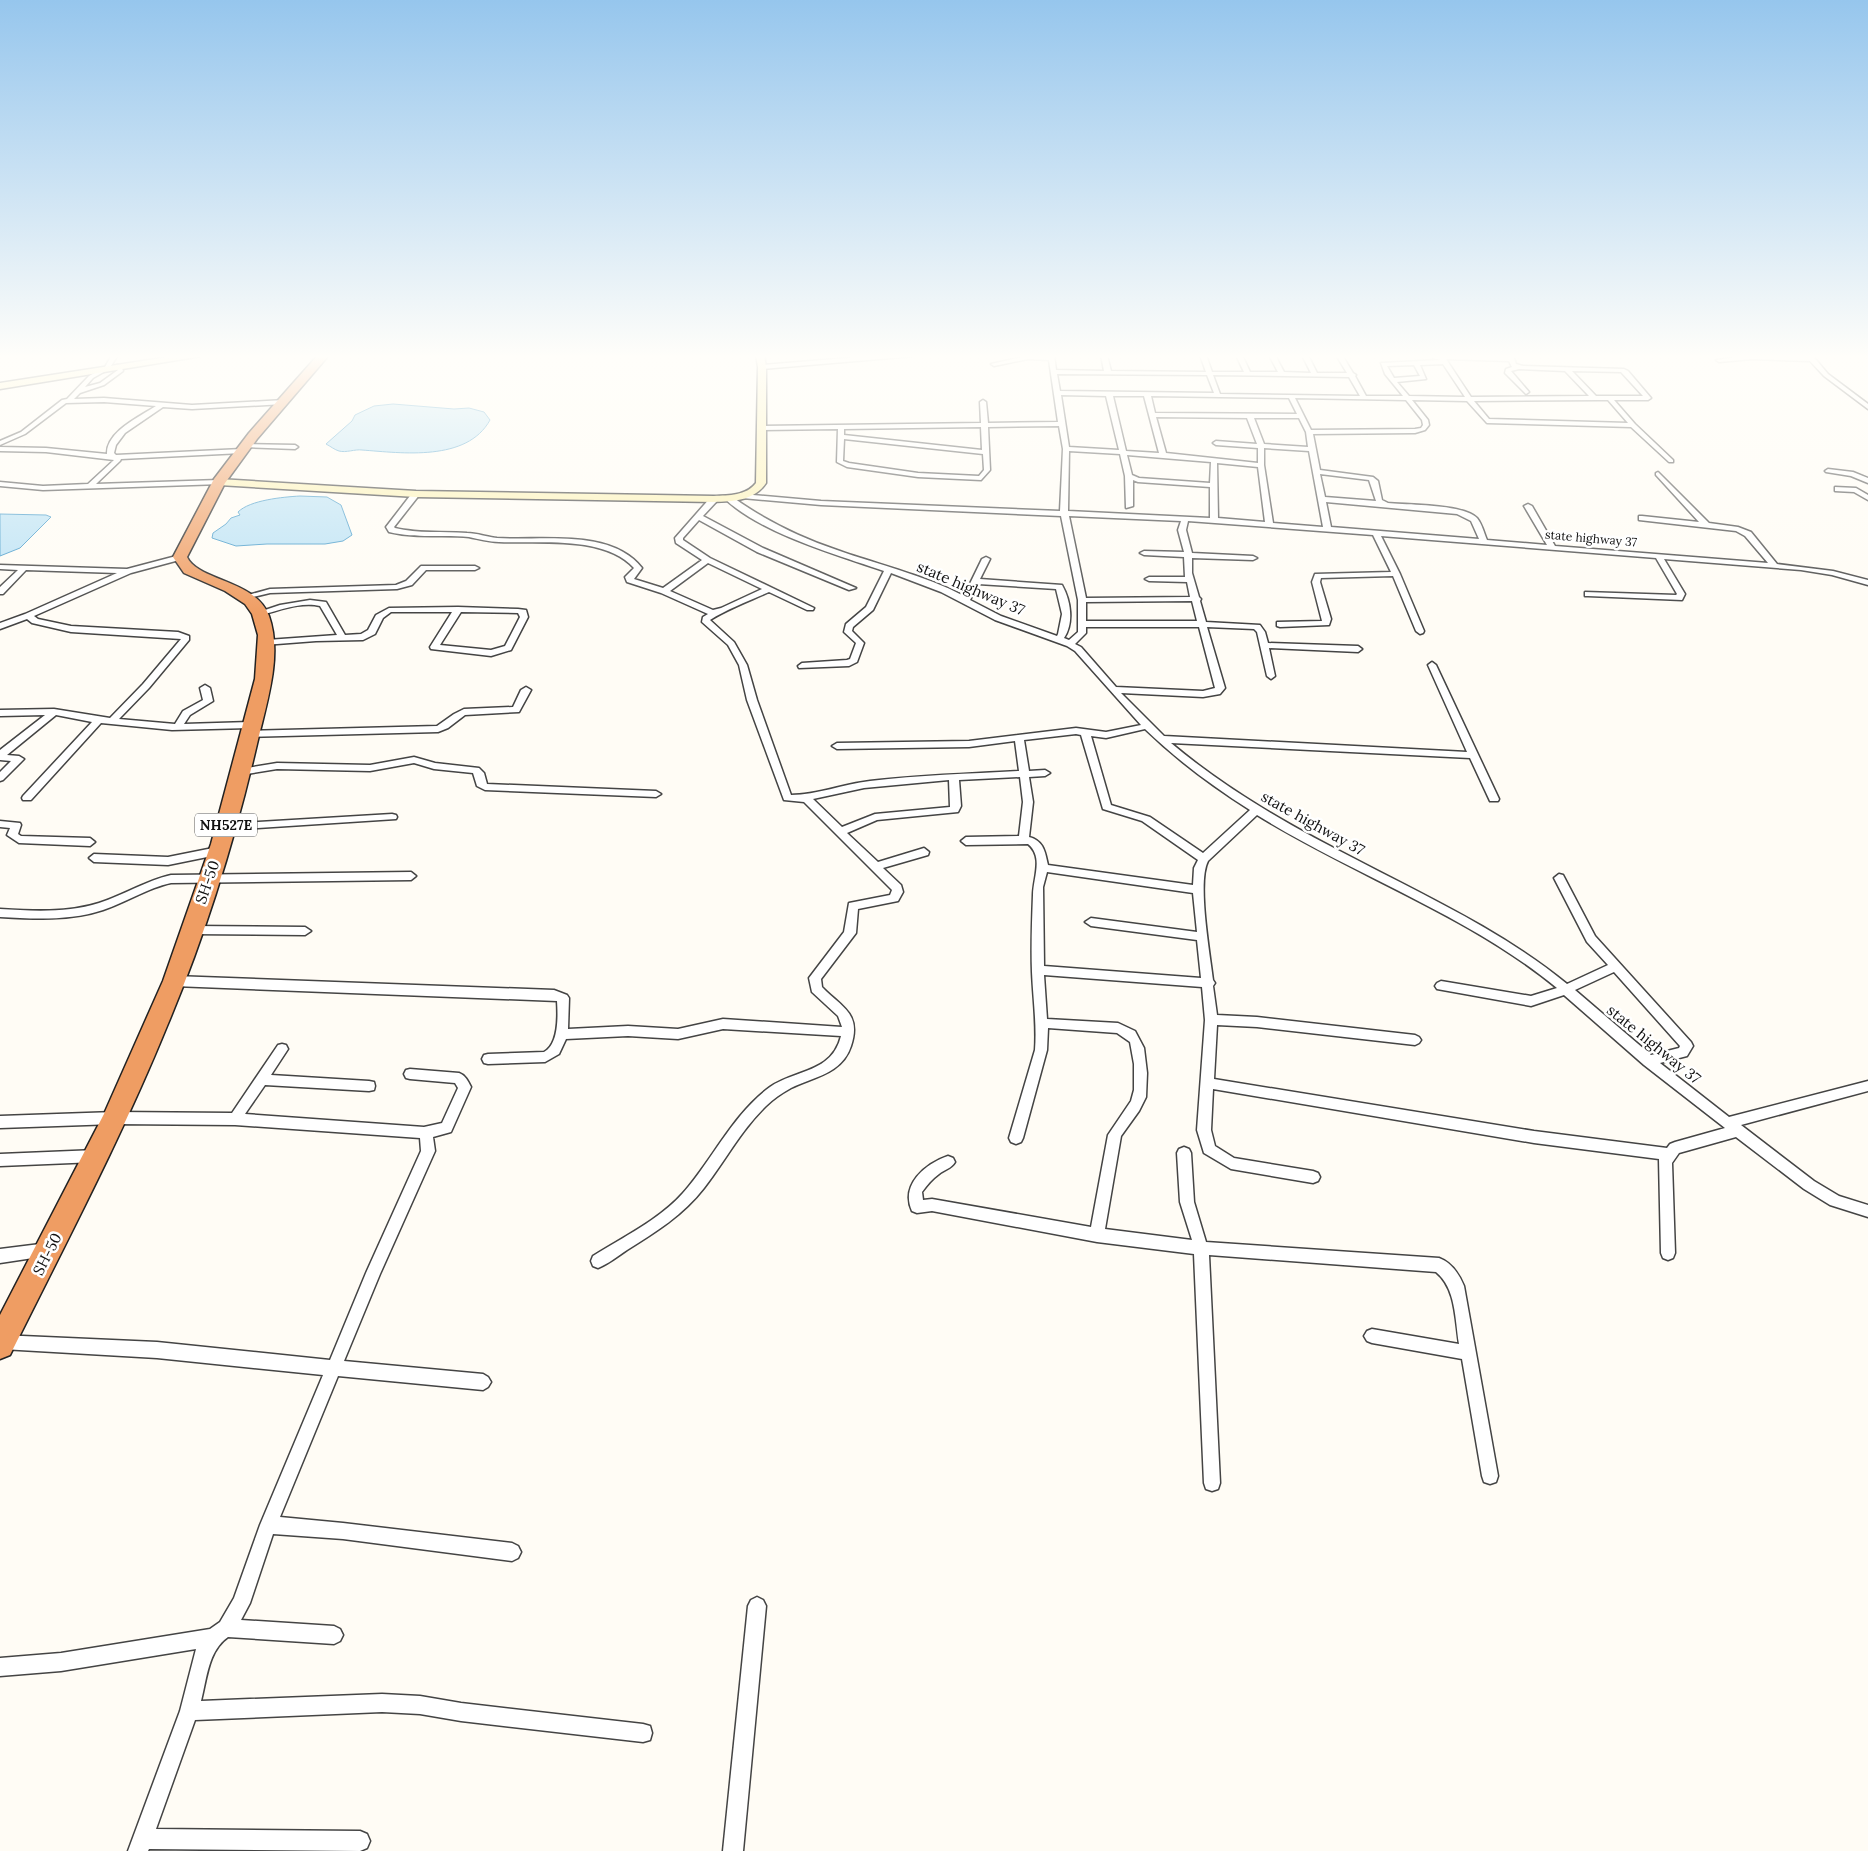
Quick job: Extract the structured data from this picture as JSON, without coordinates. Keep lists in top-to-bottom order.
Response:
{
  "streets": {
    "highway": ["NH527E", "SH-50"],
    "street": ["state highway 37"]
  }
}
